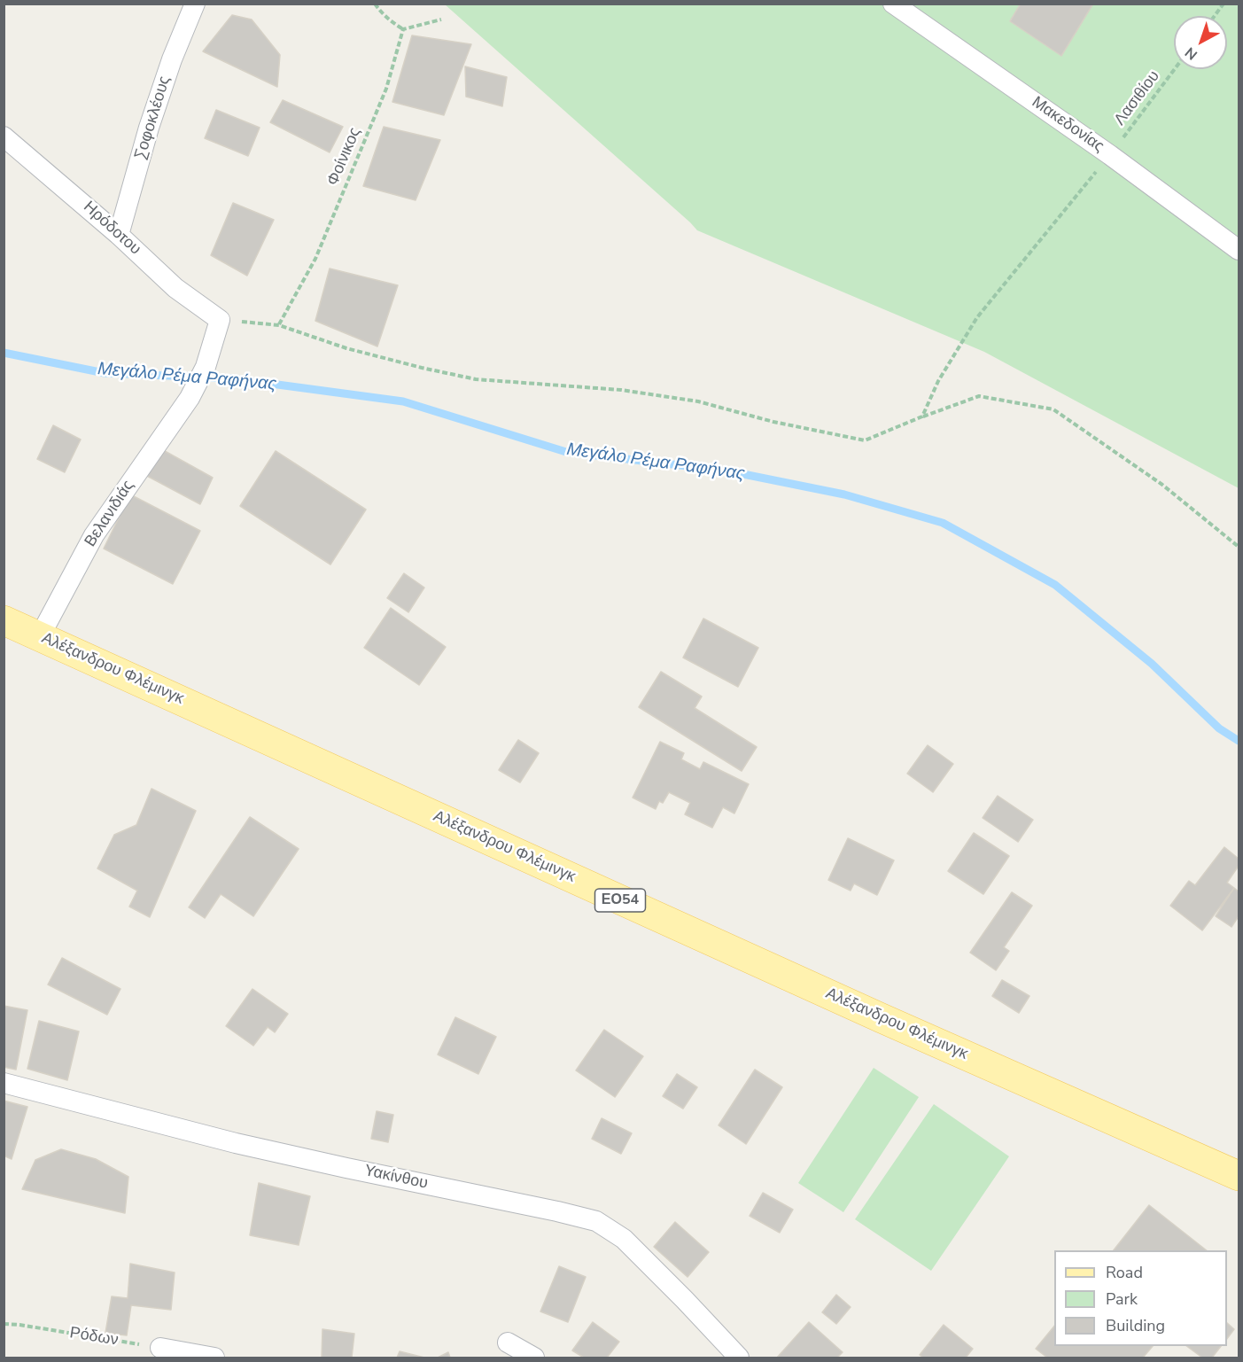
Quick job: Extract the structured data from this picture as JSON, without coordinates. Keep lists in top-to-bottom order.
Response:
{
  "streets": {
    "main road": ["Αλέξανδρου Φλέμινγκ", "ΕΟ54"],
    "street": [
      "Σοφοκλέους",
      "Μακεδονίας",
      "Ηρόδοτου",
      "Βελανιδιάς",
      "Υακίνθου"
    ],
    "path": ["Λασιθίου", "Φοίνικος", "Ρόδων"]
  },
  "crossings": [
    ["Λασιθίου", "Μακεδονίας"],
    ["Σοφοκλέους", "Ηρόδοτου"],
    ["Ηρόδοτου", "Βελανιδιάς"],
    ["Βελανιδιάς", "Αλέξανδρου Φλέμινγκ"]
  ],
  "water": ["Μεγάλο Ρέμα Ραφήνας"],
  "legend": ["Road", "Park", "Building"],
  "north": "bottom left"
}
